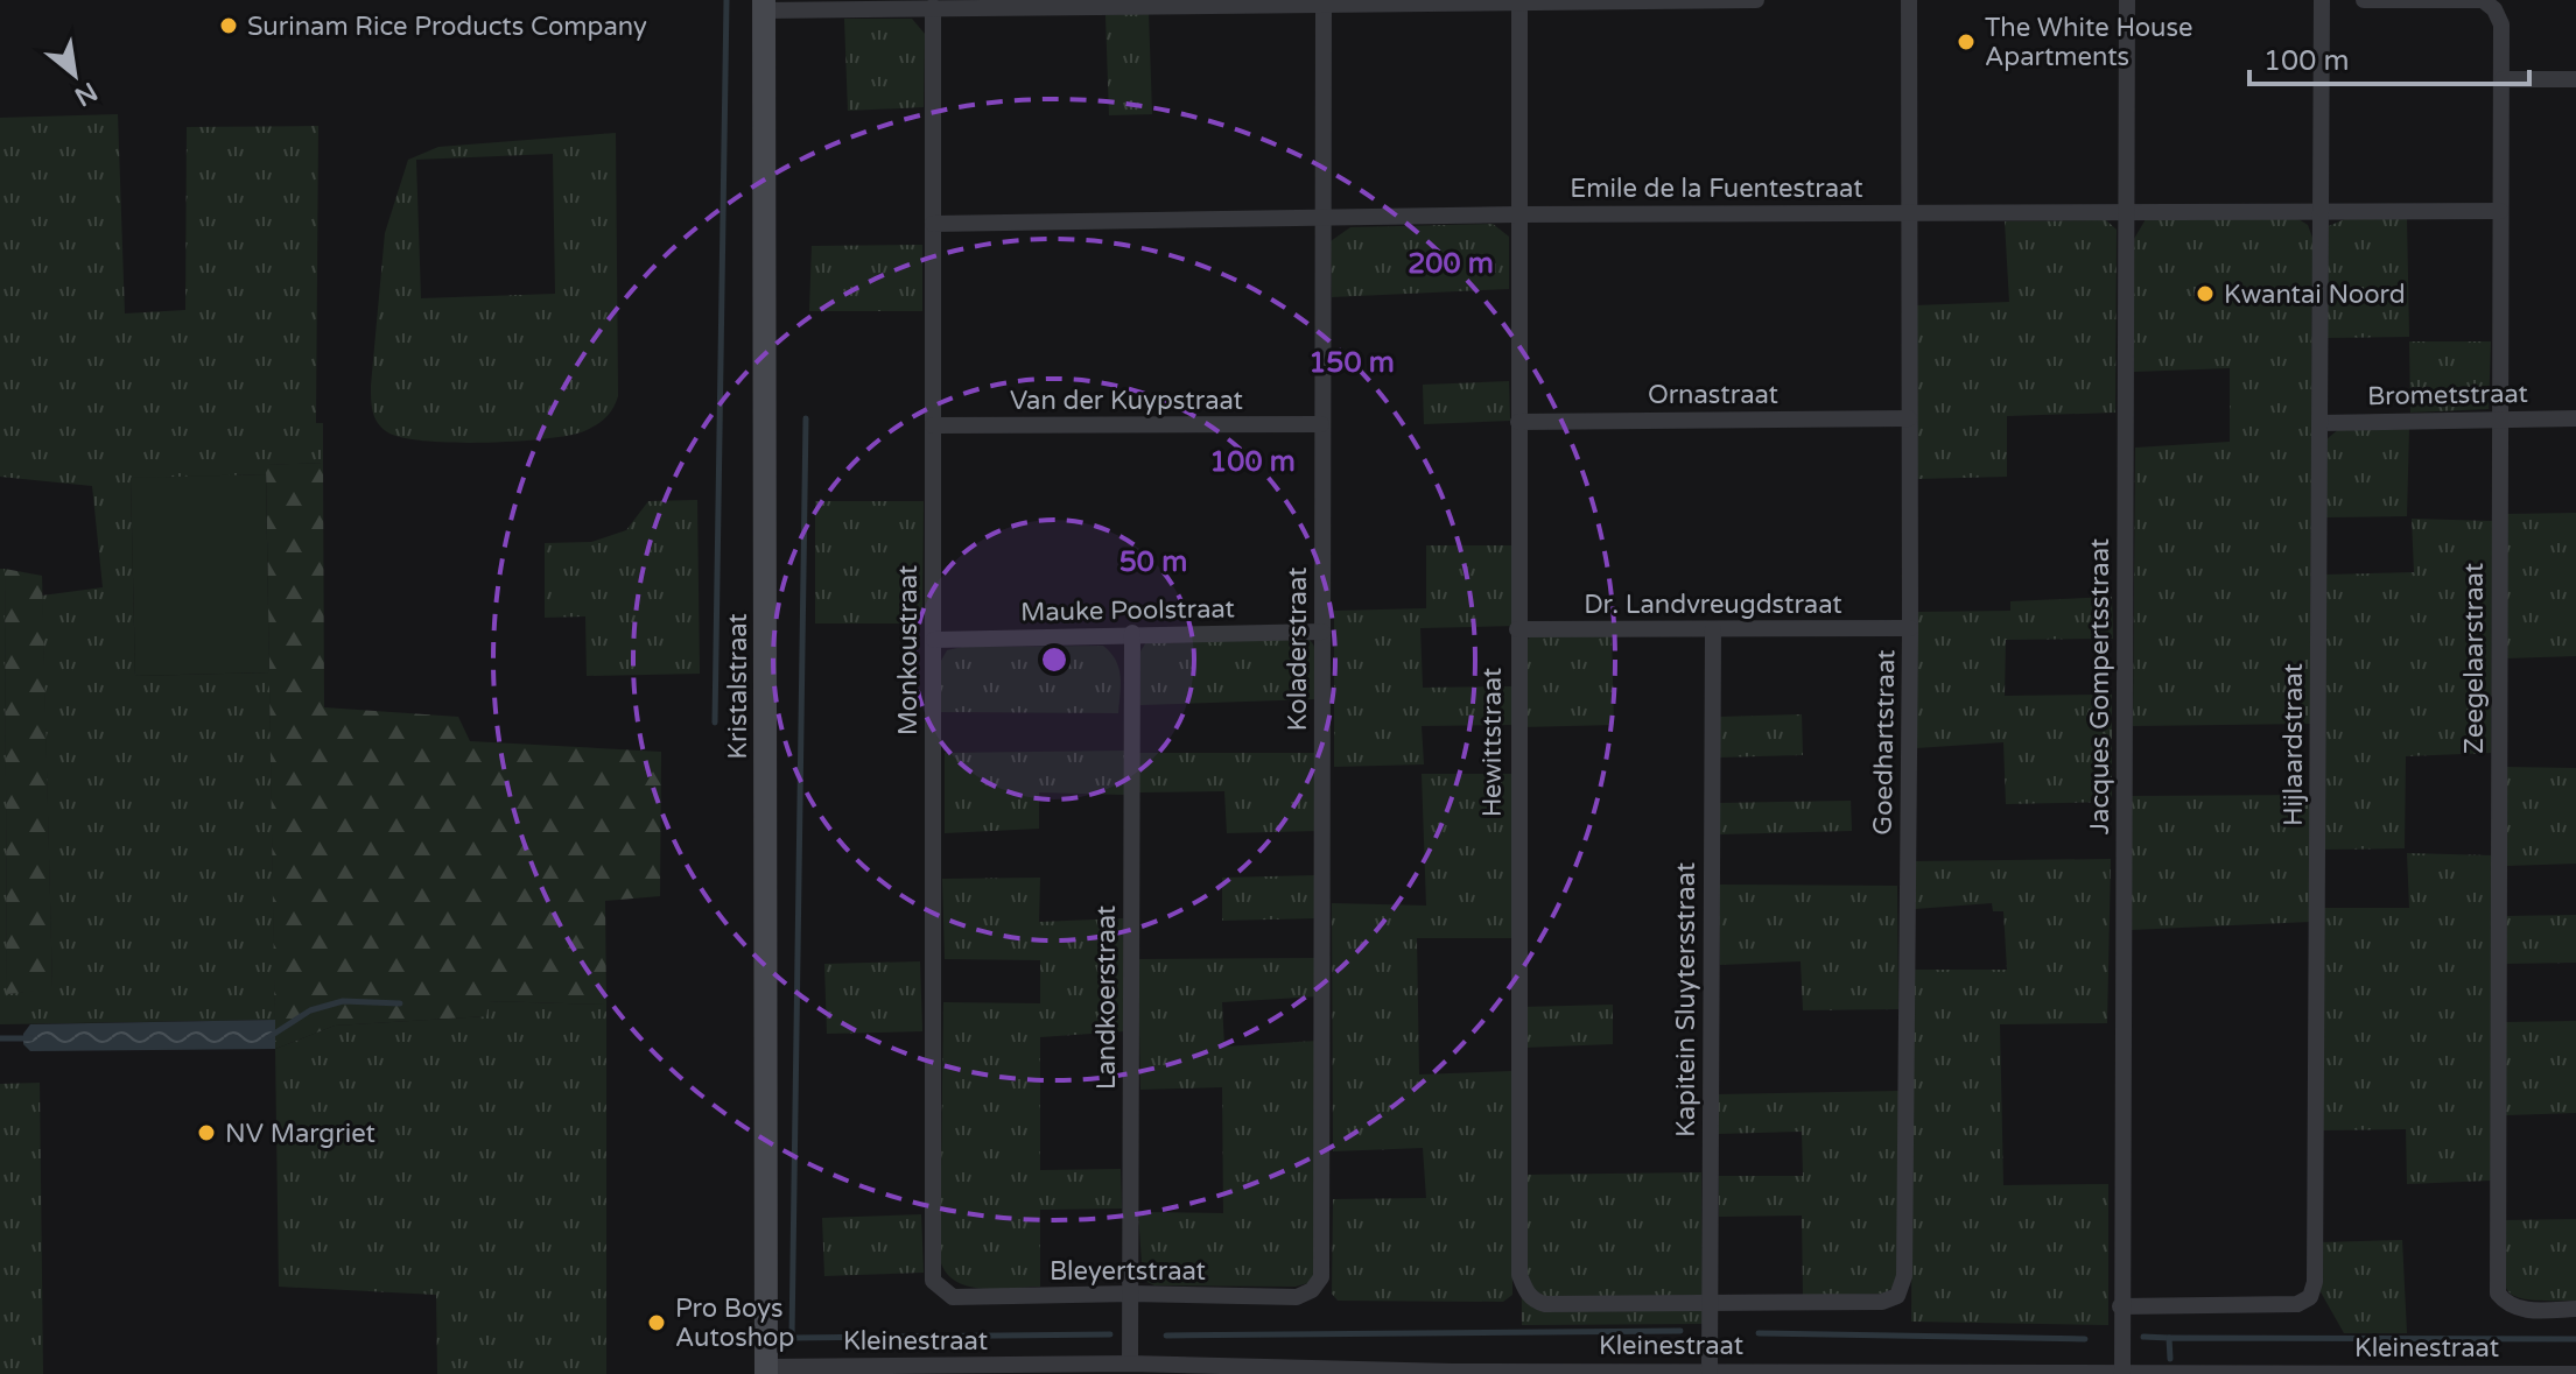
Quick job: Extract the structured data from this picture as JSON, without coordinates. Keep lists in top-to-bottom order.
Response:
{
  "streets": {
    "street": [
      "Emile de la Fuentestraat",
      "Ornastraat",
      "Brometstraat",
      "Van der Kuypstraat",
      "Dr. Landvreugdstraat",
      "Mauke Poolstraat",
      "Koladerstraat",
      "Monkoustraat",
      "Zeegelaarstraat",
      "Kristalstraat",
      "Jacques Gompertsstraat",
      "Hewittstraat",
      "Goedhartstraat",
      "Hijlaardstraat",
      "Landkoerstraat",
      "Kapitein Sluytersstraat",
      "Bleyertstraat",
      "Kleinestraat"
    ]
  },
  "crossings": [
    ["Emile de la Fuentestraat", "Koladerstraat"],
    ["Emile de la Fuentestraat", "Monkoustraat"],
    ["Emile de la Fuentestraat", "Zeegelaarstraat"],
    ["Emile de la Fuentestraat", "Jacques Gompertsstraat"],
    ["Emile de la Fuentestraat", "Hewittstraat"],
    ["Emile de la Fuentestraat", "Goedhartstraat"],
    ["Emile de la Fuentestraat", "Hijlaardstraat"],
    ["Ornastraat", "Hewittstraat"],
    ["Ornastraat", "Goedhartstraat"],
    ["Brometstraat", "Zeegelaarstraat"],
    ["Brometstraat", "Hijlaardstraat"],
    ["Van der Kuypstraat", "Koladerstraat"],
    ["Van der Kuypstraat", "Monkoustraat"],
    ["Dr. Landvreugdstraat", "Hewittstraat"],
    ["Dr. Landvreugdstraat", "Goedhartstraat"],
    ["Dr. Landvreugdstraat", "Kapitein Sluytersstraat"],
    ["Mauke Poolstraat", "Koladerstraat"],
    ["Mauke Poolstraat", "Monkoustraat"],
    ["Mauke Poolstraat", "Landkoerstraat"],
    ["Koladerstraat", "Bleyertstraat"],
    ["Monkoustraat", "Bleyertstraat"],
    ["Kristalstraat", "Kleinestraat"],
    ["Jacques Gompertsstraat", "Hijlaardstraat"],
    ["Jacques Gompertsstraat", "Kleinestraat"],
    ["Hewittstraat", "Goedhartstraat"],
    ["Hewittstraat", "Kapitein Sluytersstraat"],
    ["Goedhartstraat", "Kapitein Sluytersstraat"],
    ["Landkoerstraat", "Bleyertstraat"],
    ["Landkoerstraat", "Kleinestraat"],
    ["Kapitein Sluytersstraat", "Kleinestraat"]
  ],
  "places": [
    "Surinam Rice Products Company",
    "The White House Apartments",
    "Kwantai Noord",
    "NV Margriet",
    "Pro Boys Autoshop"
  ],
  "scale_bar": "100 m",
  "north": "bottom right",
  "rings": [
    "200 m",
    "150 m",
    "100 m",
    "50 m"
  ]
}
